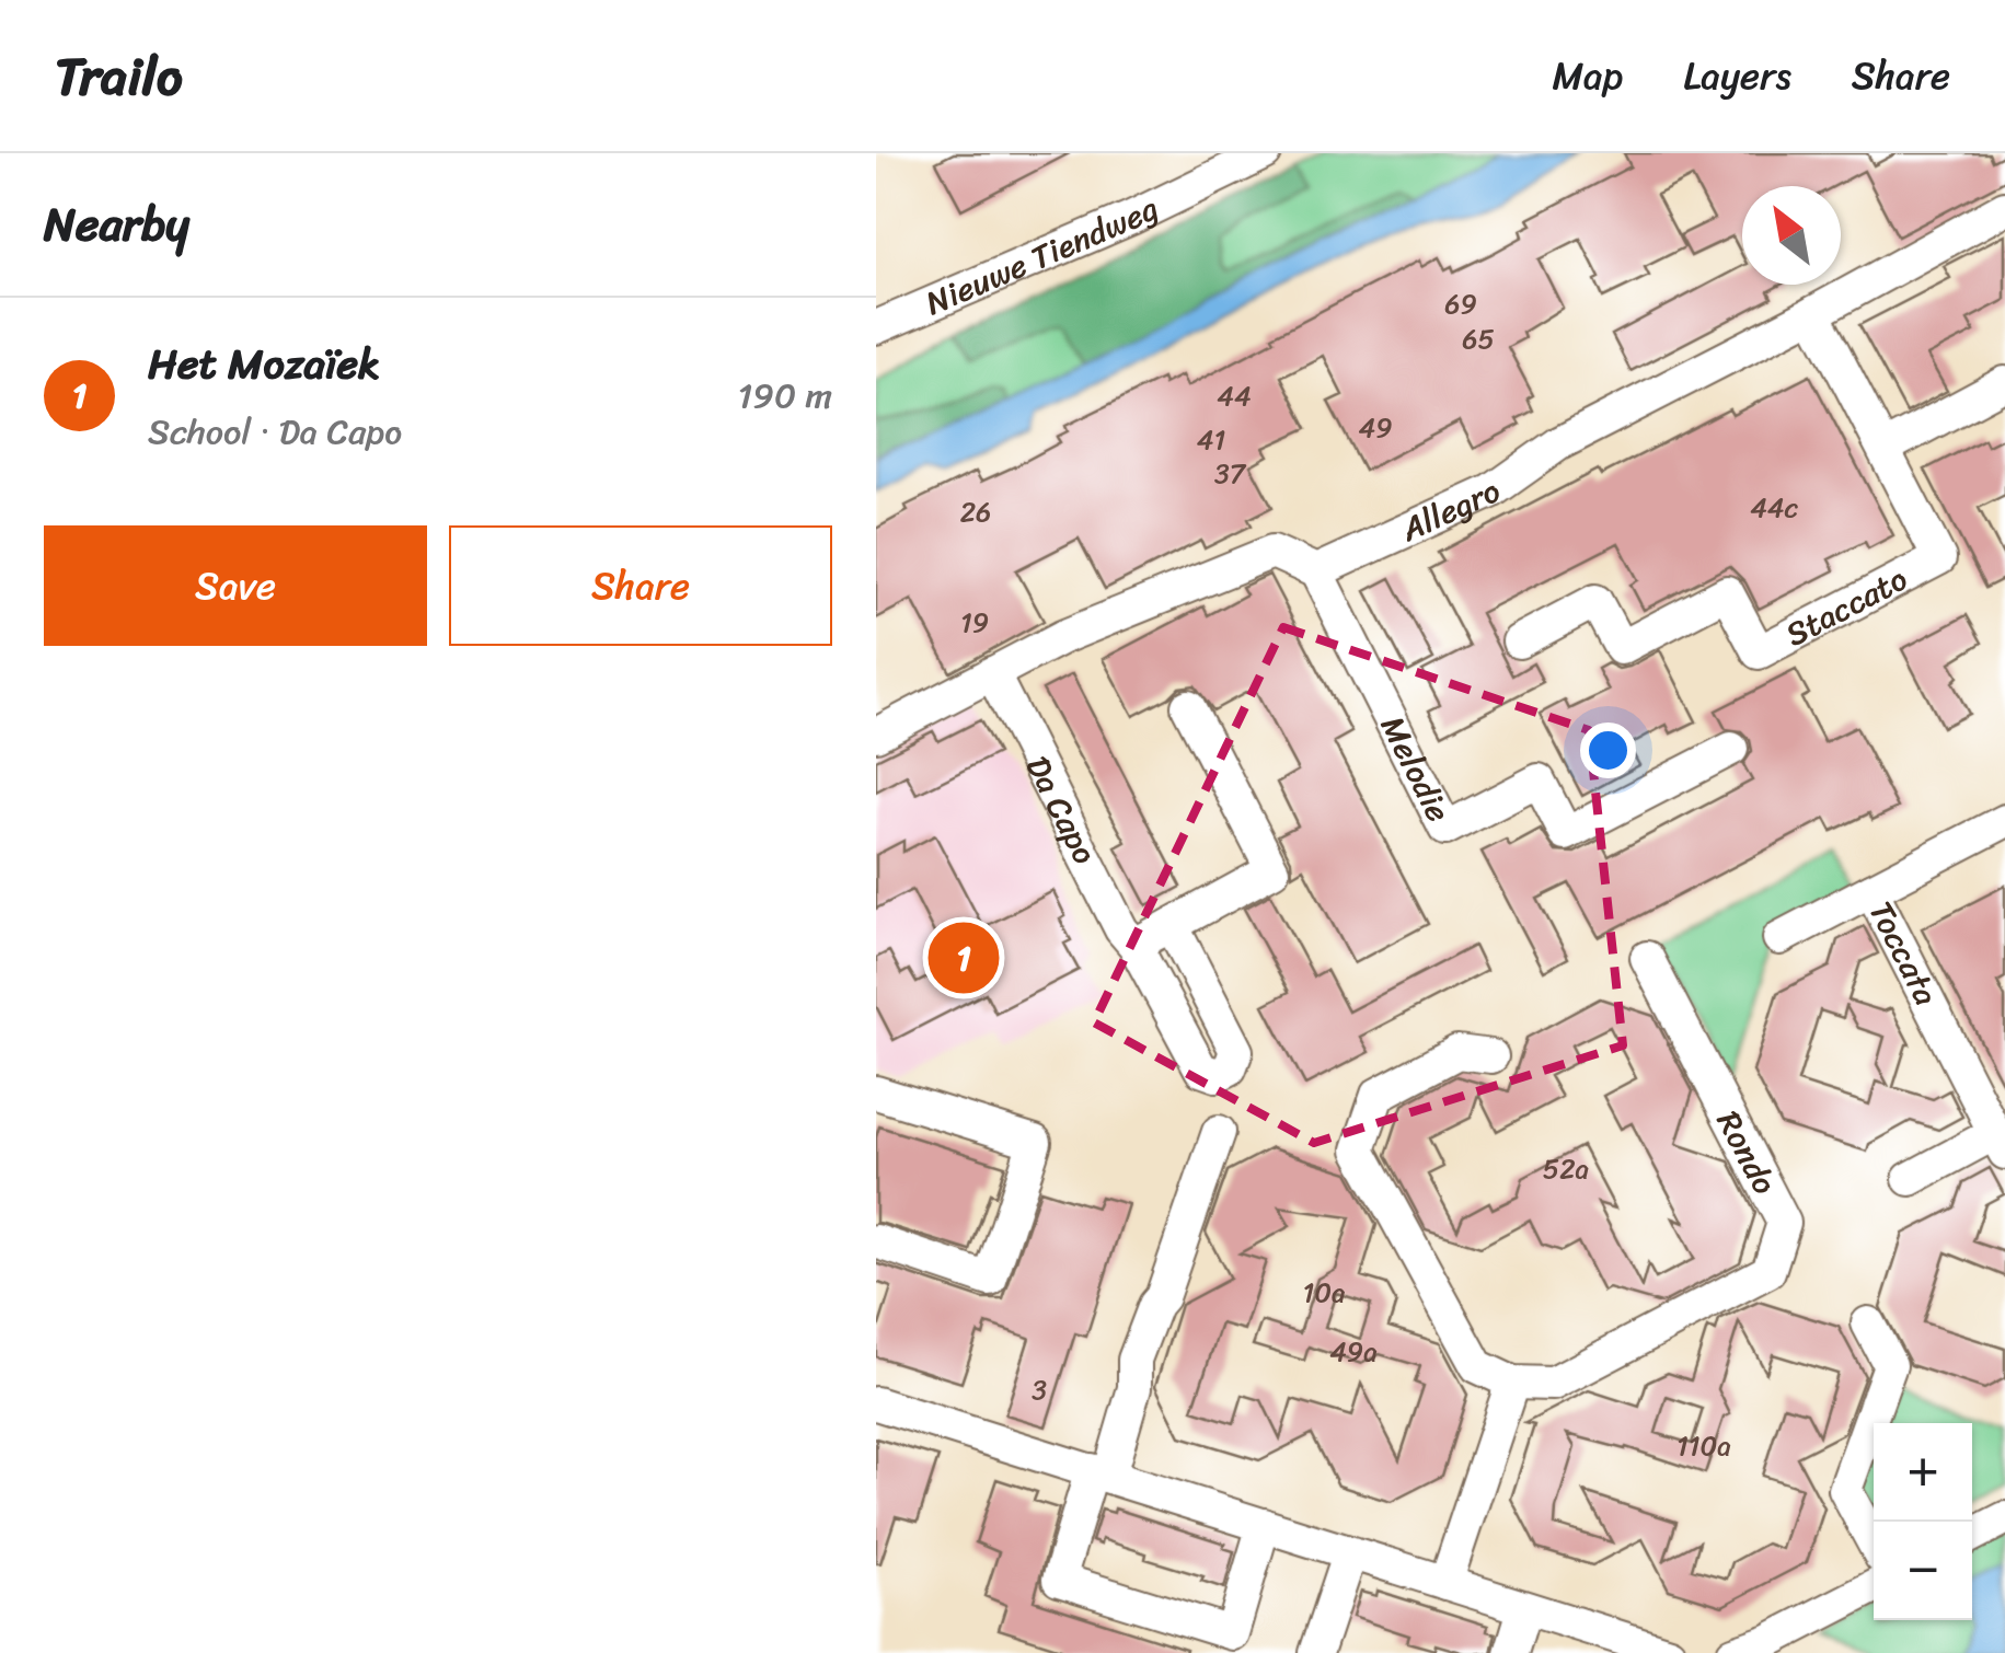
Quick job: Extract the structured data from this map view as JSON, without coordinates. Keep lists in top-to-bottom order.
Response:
{
  "streets": {
    "street": [
      "Nieuwe Tiendweg",
      "Allegro",
      "Staccato",
      "Melodie",
      "Da Capo",
      "Toccata",
      "Rondo"
    ]
  },
  "crossings": [
    ["Allegro", "Staccato"],
    ["Allegro", "Melodie"]
  ],
  "house_numbers": [
    "69",
    "65",
    "44",
    "49",
    "41",
    "37",
    "44c",
    "26",
    "19",
    "52a",
    "10a",
    "49a",
    "3",
    "110a"
  ],
  "north": "top left",
  "page": {
    "header": "Trailo",
    "nav": ["Map", "Layers", "Share"],
    "heading": "Nearby",
    "list": [
      {
        "mark": "1",
        "name": "Het Mozaïek",
        "note": "School · Da Capo",
        "value": "190 m"
      }
    ],
    "buttons": ["Save", "Share"],
    "pins": "1",
    "map_buttons": ["+", "−"]
  }
}
